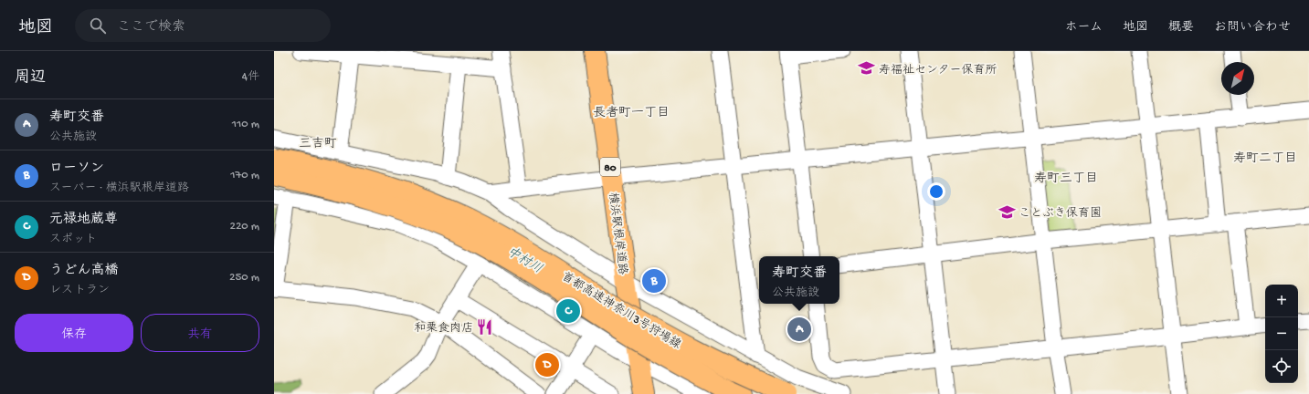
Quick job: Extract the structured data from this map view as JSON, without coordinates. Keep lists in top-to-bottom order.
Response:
{
  "streets": {
    "main road": ["80", "横浜駅根岸道路", "首都高速神奈川3号狩場線"]
  },
  "districts": [
    "長者町一丁目",
    "三吉町",
    "寿町二丁目",
    "寿町三丁目"
  ],
  "water": ["中村川"],
  "places": {
    "school or university": ["寿福祉センター保育所", "ことぶき保育園"],
    "restaurant": ["和栗食肉店"]
  },
  "north": "top right",
  "page": {
    "header": "地図",
    "search": "ここで検索",
    "nav": [
      "ホーム",
      "地図",
      "概要",
      "お問い合わせ"
    ],
    "heading": ["周辺", "4件"],
    "list": [
      {
        "mark": "A",
        "name": "寿町交番",
        "note": "公共施設",
        "value": "110 m"
      },
      {
        "mark": "B",
        "name": "ローソン",
        "note": "スーパー · 横浜駅根岸道路",
        "value": "170 m"
      },
      {
        "mark": "C",
        "name": "元禄地蔵尊",
        "note": "スポット",
        "value": "220 m"
      },
      {
        "mark": "D",
        "name": "うどん高橋",
        "note": "レストラン",
        "value": "250 m"
      }
    ],
    "popup": ["寿町交番", "公共施設"],
    "pins": [
      "B",
      "C",
      "A",
      "D"
    ],
    "map_buttons": ["+", "−"],
    "buttons": ["保存", "共有"]
  }
}
